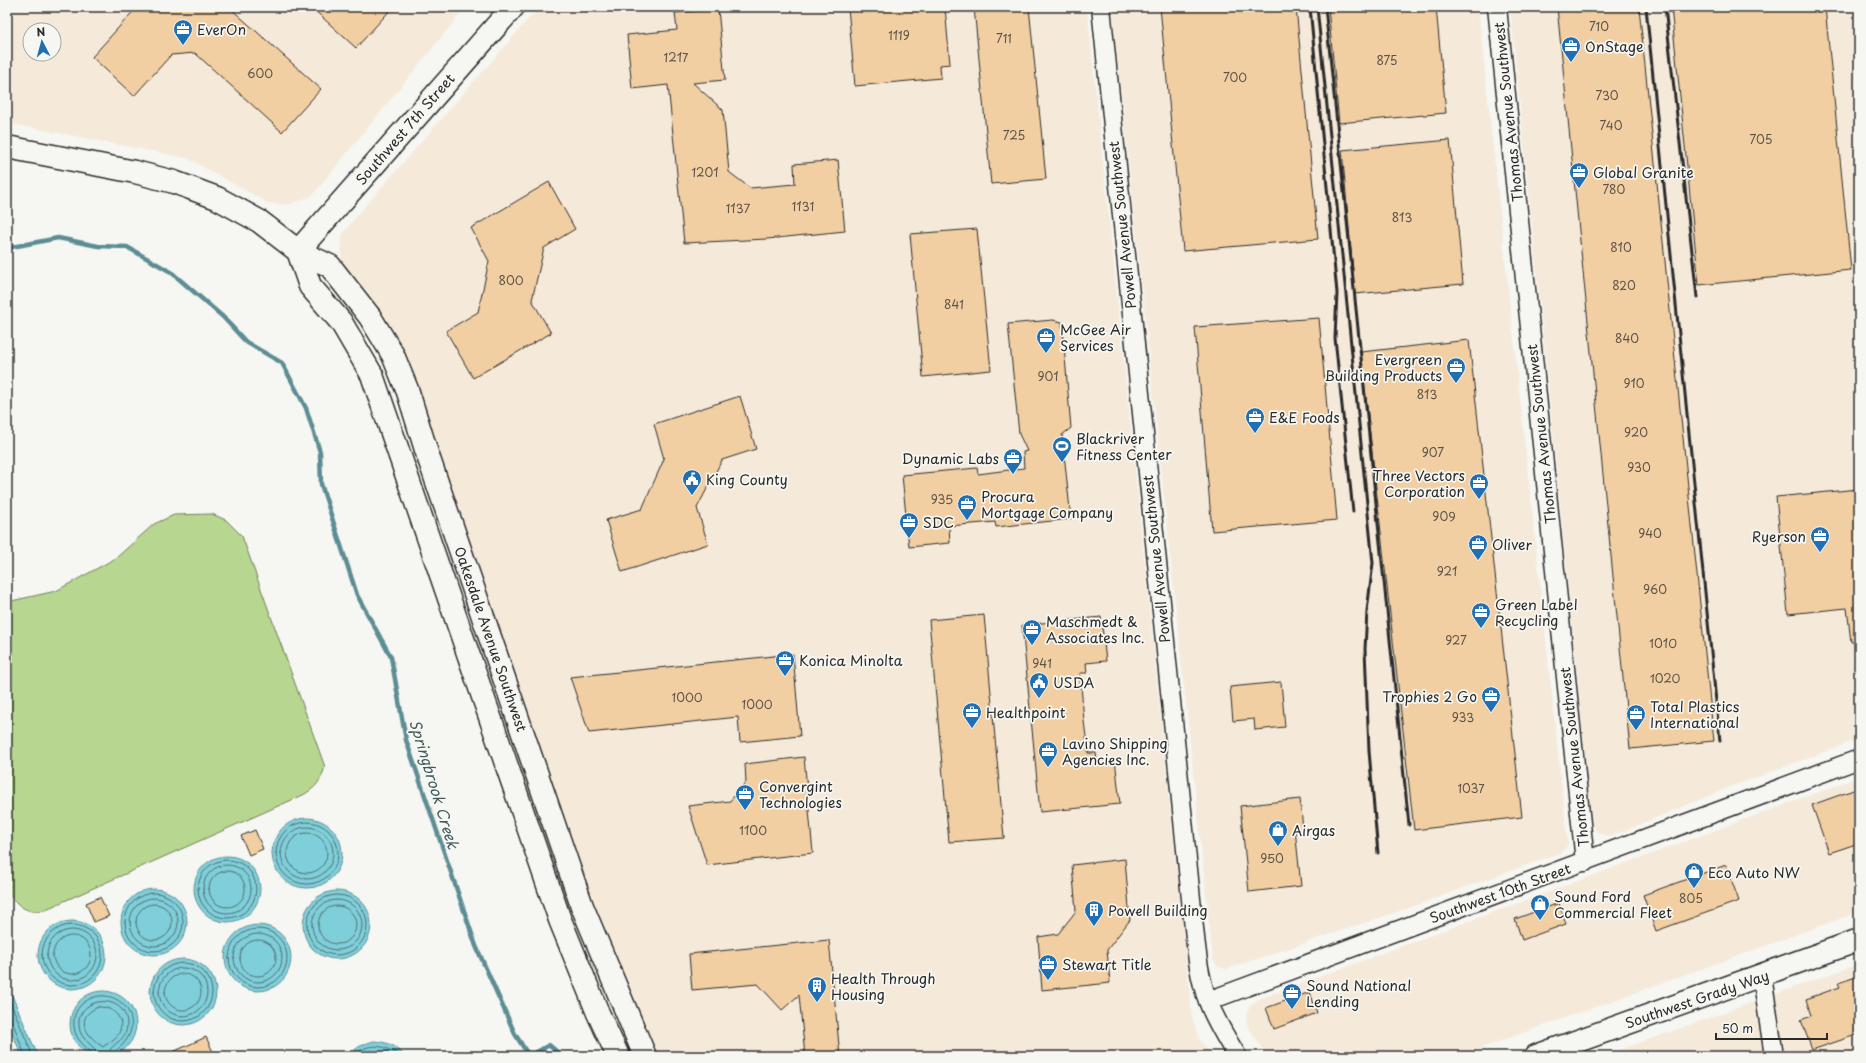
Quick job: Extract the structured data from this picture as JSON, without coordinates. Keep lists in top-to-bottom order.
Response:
{
  "streets": {
    "street": [
      "Thomas Avenue Southwest",
      "Southwest 7th Street",
      "Powell Avenue Southwest",
      "Oakesdale Avenue Southwest",
      "Southwest 10th Street",
      "Southwest Grady Way"
    ]
  },
  "crossings": [
    ["Thomas Avenue Southwest", "Southwest 10th Street"],
    ["Southwest 7th Street", "Oakesdale Avenue Southwest"],
    ["Powell Avenue Southwest", "Southwest 10th Street"]
  ],
  "water": ["Springbrook Creek"],
  "places": {
    "office": [
      "EverOn",
      "OnStage",
      "Global Granite",
      "McGee Air Services",
      "Evergreen Building Products",
      "E&E Foods",
      "Dynamic Labs",
      "Three Vectors Corporation",
      "Procura Mortgage Company",
      "SDC",
      "Ryerson",
      "Oliver",
      "Green Label Recycling",
      "Maschmedt & Associates Inc.",
      "Konica Minolta",
      "Trophies 2 Go",
      "Healthpoint",
      "Total Plastics International",
      "Lavino Shipping Agencies Inc.",
      "Convergint Technologies",
      "Stewart Title",
      "Sound National Lending"
    ],
    "sports": ["Blackriver Fitness Center"],
    "public building": ["King County", "USDA"],
    "shop": ["Airgas", "Eco Auto NW", "Sound Ford Commercial Fleet"],
    "building": ["Powell Building", "Health Through Housing"]
  },
  "house_numbers": [
    "710",
    "1119",
    "711",
    "1217",
    "875",
    "600",
    "700",
    "730",
    "740",
    "725",
    "705",
    "1201",
    "780",
    "1131",
    "1137",
    "813",
    "810",
    "800",
    "820",
    "841",
    "840",
    "901",
    "910",
    "813",
    "920",
    "907",
    "930",
    "935",
    "909",
    "940",
    "921",
    "960",
    "927",
    "1010",
    "941",
    "1020",
    "1000",
    "1000",
    "933",
    "1037",
    "1100",
    "950",
    "805"
  ],
  "scale_bar": "50 m",
  "north": "top"
}
